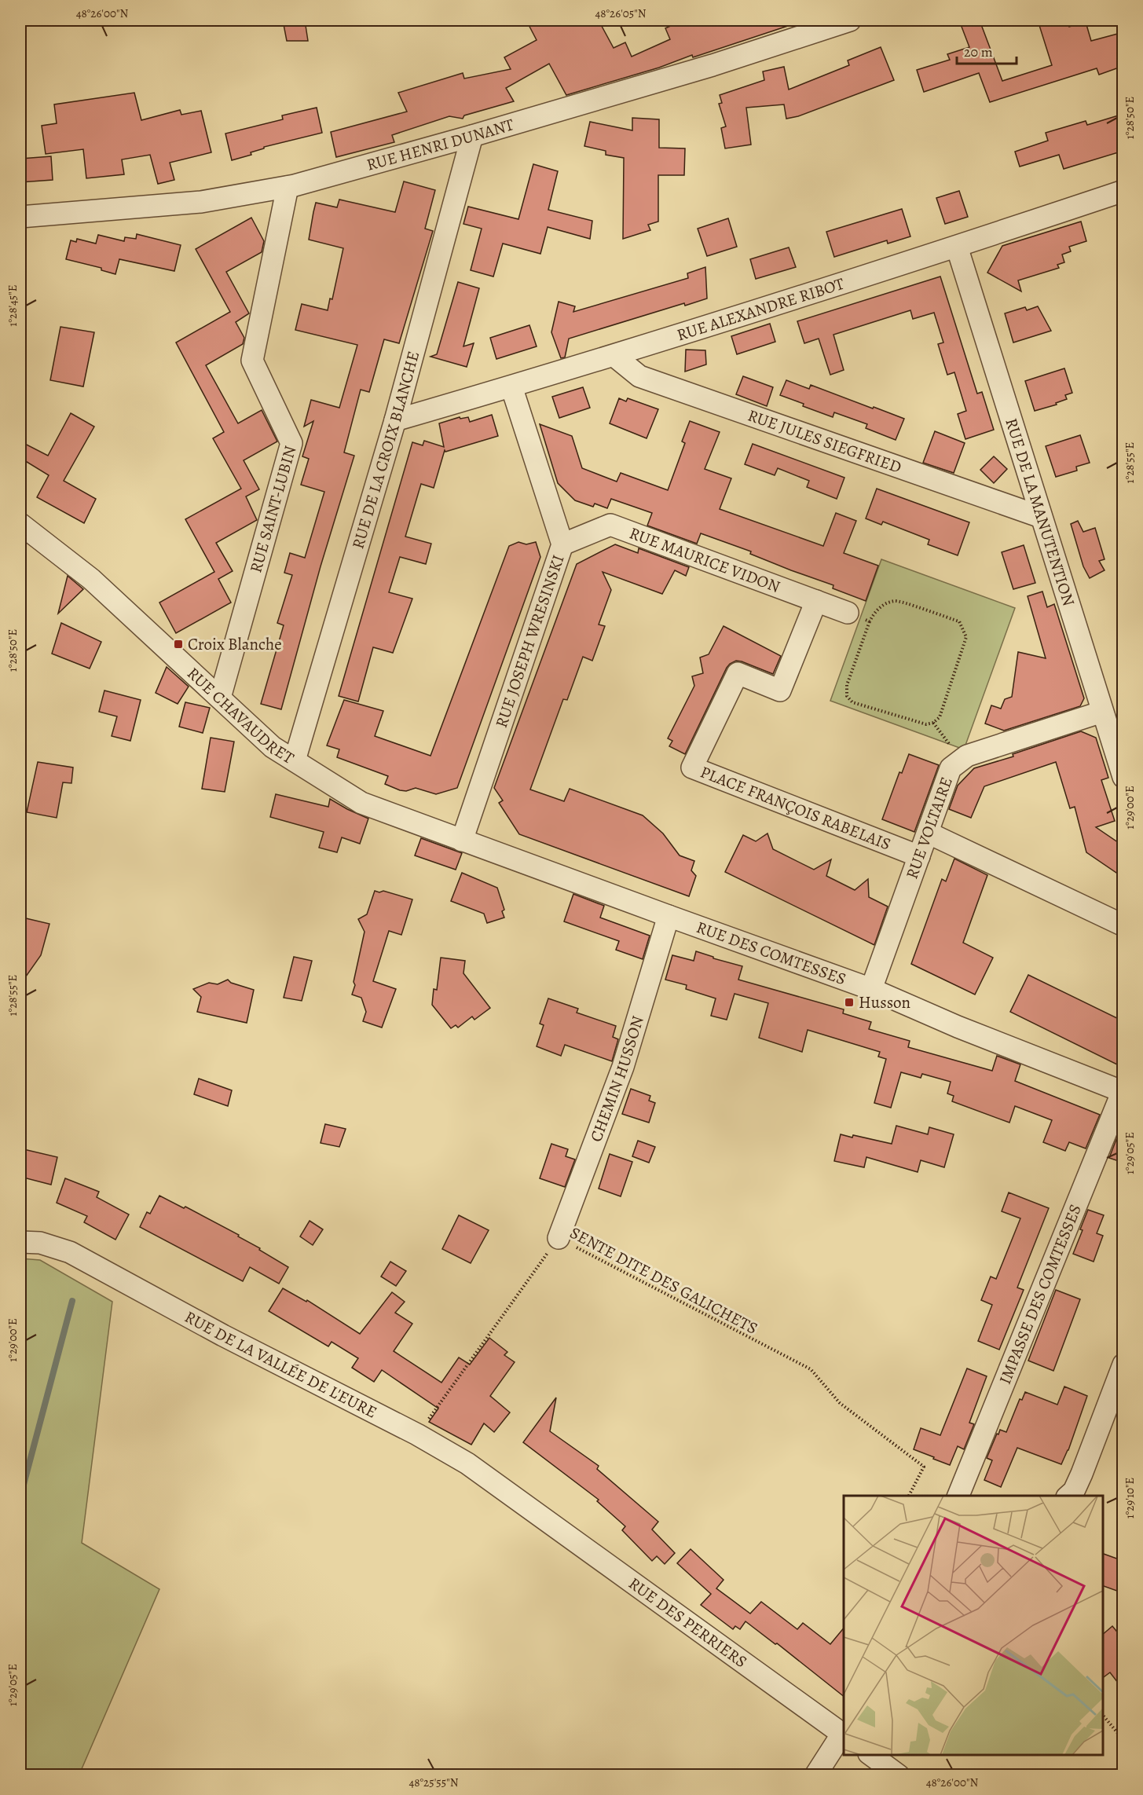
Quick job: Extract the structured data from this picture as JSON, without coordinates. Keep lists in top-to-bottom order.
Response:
{
  "streets": {
    "street": [
      "RUE HENRI DUNANT",
      "RUE ALEXANDRE RIBOT",
      "RUE JULES SIEGFRIED",
      "RUE DE LA CROIX BLANCHE",
      "RUE SAINT-LUBIN",
      "RUE DE LA MANUTENTION",
      "RUE MAURICE VIDON",
      "RUE JOSEPH WRESINSKI",
      "RUE CHAVAUDRET",
      "PLACE FRANÇOIS RABELAIS",
      "RUE VOLTAIRE",
      "RUE DES COMTESSES",
      "CHEMIN HUSSON",
      "IMPASSE DES COMTESSES",
      "RUE DE LA VALLÉE DE L'EURE",
      "RUE DES PERRIERS"
    ],
    "path": ["SENTE DITE DES GALICHETS"]
  },
  "crossings": [
    ["RUE HENRI DUNANT", "RUE DE LA CROIX BLANCHE"],
    ["RUE HENRI DUNANT", "RUE SAINT-LUBIN"],
    ["RUE ALEXANDRE RIBOT", "RUE JULES SIEGFRIED"],
    ["RUE ALEXANDRE RIBOT", "RUE DE LA CROIX BLANCHE"],
    ["RUE ALEXANDRE RIBOT", "RUE DE LA MANUTENTION"],
    ["RUE ALEXANDRE RIBOT", "RUE JOSEPH WRESINSKI"],
    ["RUE JULES SIEGFRIED", "RUE DE LA MANUTENTION"],
    ["RUE DE LA CROIX BLANCHE", "RUE CHAVAUDRET"],
    ["RUE SAINT-LUBIN", "RUE CHAVAUDRET"],
    ["RUE DE LA MANUTENTION", "RUE VOLTAIRE"],
    ["RUE MAURICE VIDON", "RUE JOSEPH WRESINSKI"],
    ["RUE MAURICE VIDON", "PLACE FRANÇOIS RABELAIS"],
    ["RUE JOSEPH WRESINSKI", "RUE CHAVAUDRET"],
    ["RUE JOSEPH WRESINSKI", "RUE DES COMTESSES"],
    ["RUE CHAVAUDRET", "RUE DES COMTESSES"],
    ["PLACE FRANÇOIS RABELAIS", "RUE VOLTAIRE"],
    ["RUE VOLTAIRE", "RUE DES COMTESSES"],
    ["RUE DES COMTESSES", "CHEMIN HUSSON"],
    ["RUE DES COMTESSES", "IMPASSE DES COMTESSES"],
    ["CHEMIN HUSSON", "SENTE DITE DES GALICHETS"],
    ["SENTE DITE DES GALICHETS", "RUE DE LA VALLÉE DE L'EURE"],
    ["RUE DE LA VALLÉE DE L'EURE", "RUE DES PERRIERS"]
  ],
  "places": {
    "transit": ["Croix Blanche", "Husson"]
  },
  "scale_bar": "20 m",
  "coordinates": [
    "48°26'00\"N",
    "48°26'05\"N",
    "1°28'50\"E",
    "1°28'45\"E",
    "1°28'55\"E",
    "1°29'00\"E",
    "1°29'05\"E",
    "1°29'10\"E",
    "48°25'55\"N"
  ]
}
